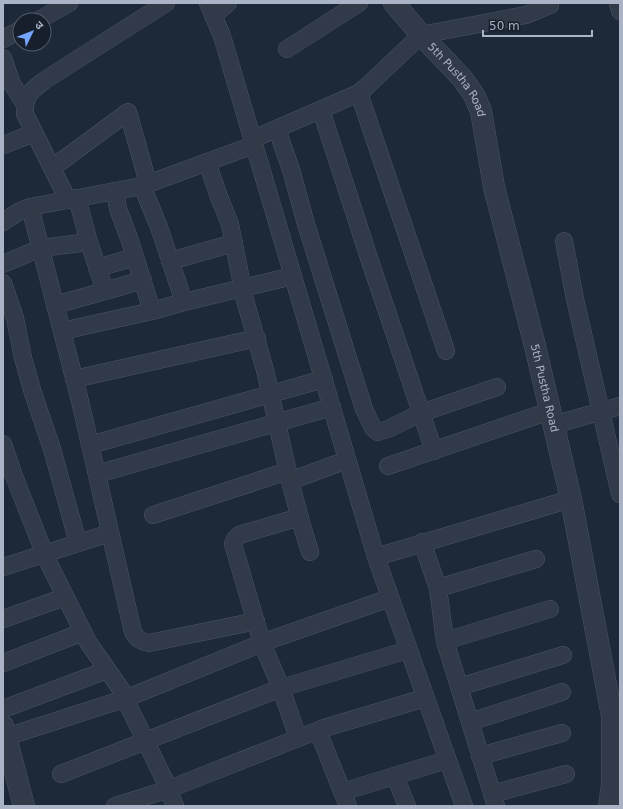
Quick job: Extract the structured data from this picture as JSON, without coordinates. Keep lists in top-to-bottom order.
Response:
{
  "streets": {
    "street": ["5th Pustha Road"]
  },
  "scale_bar": "50 m",
  "north": "top right"
}
